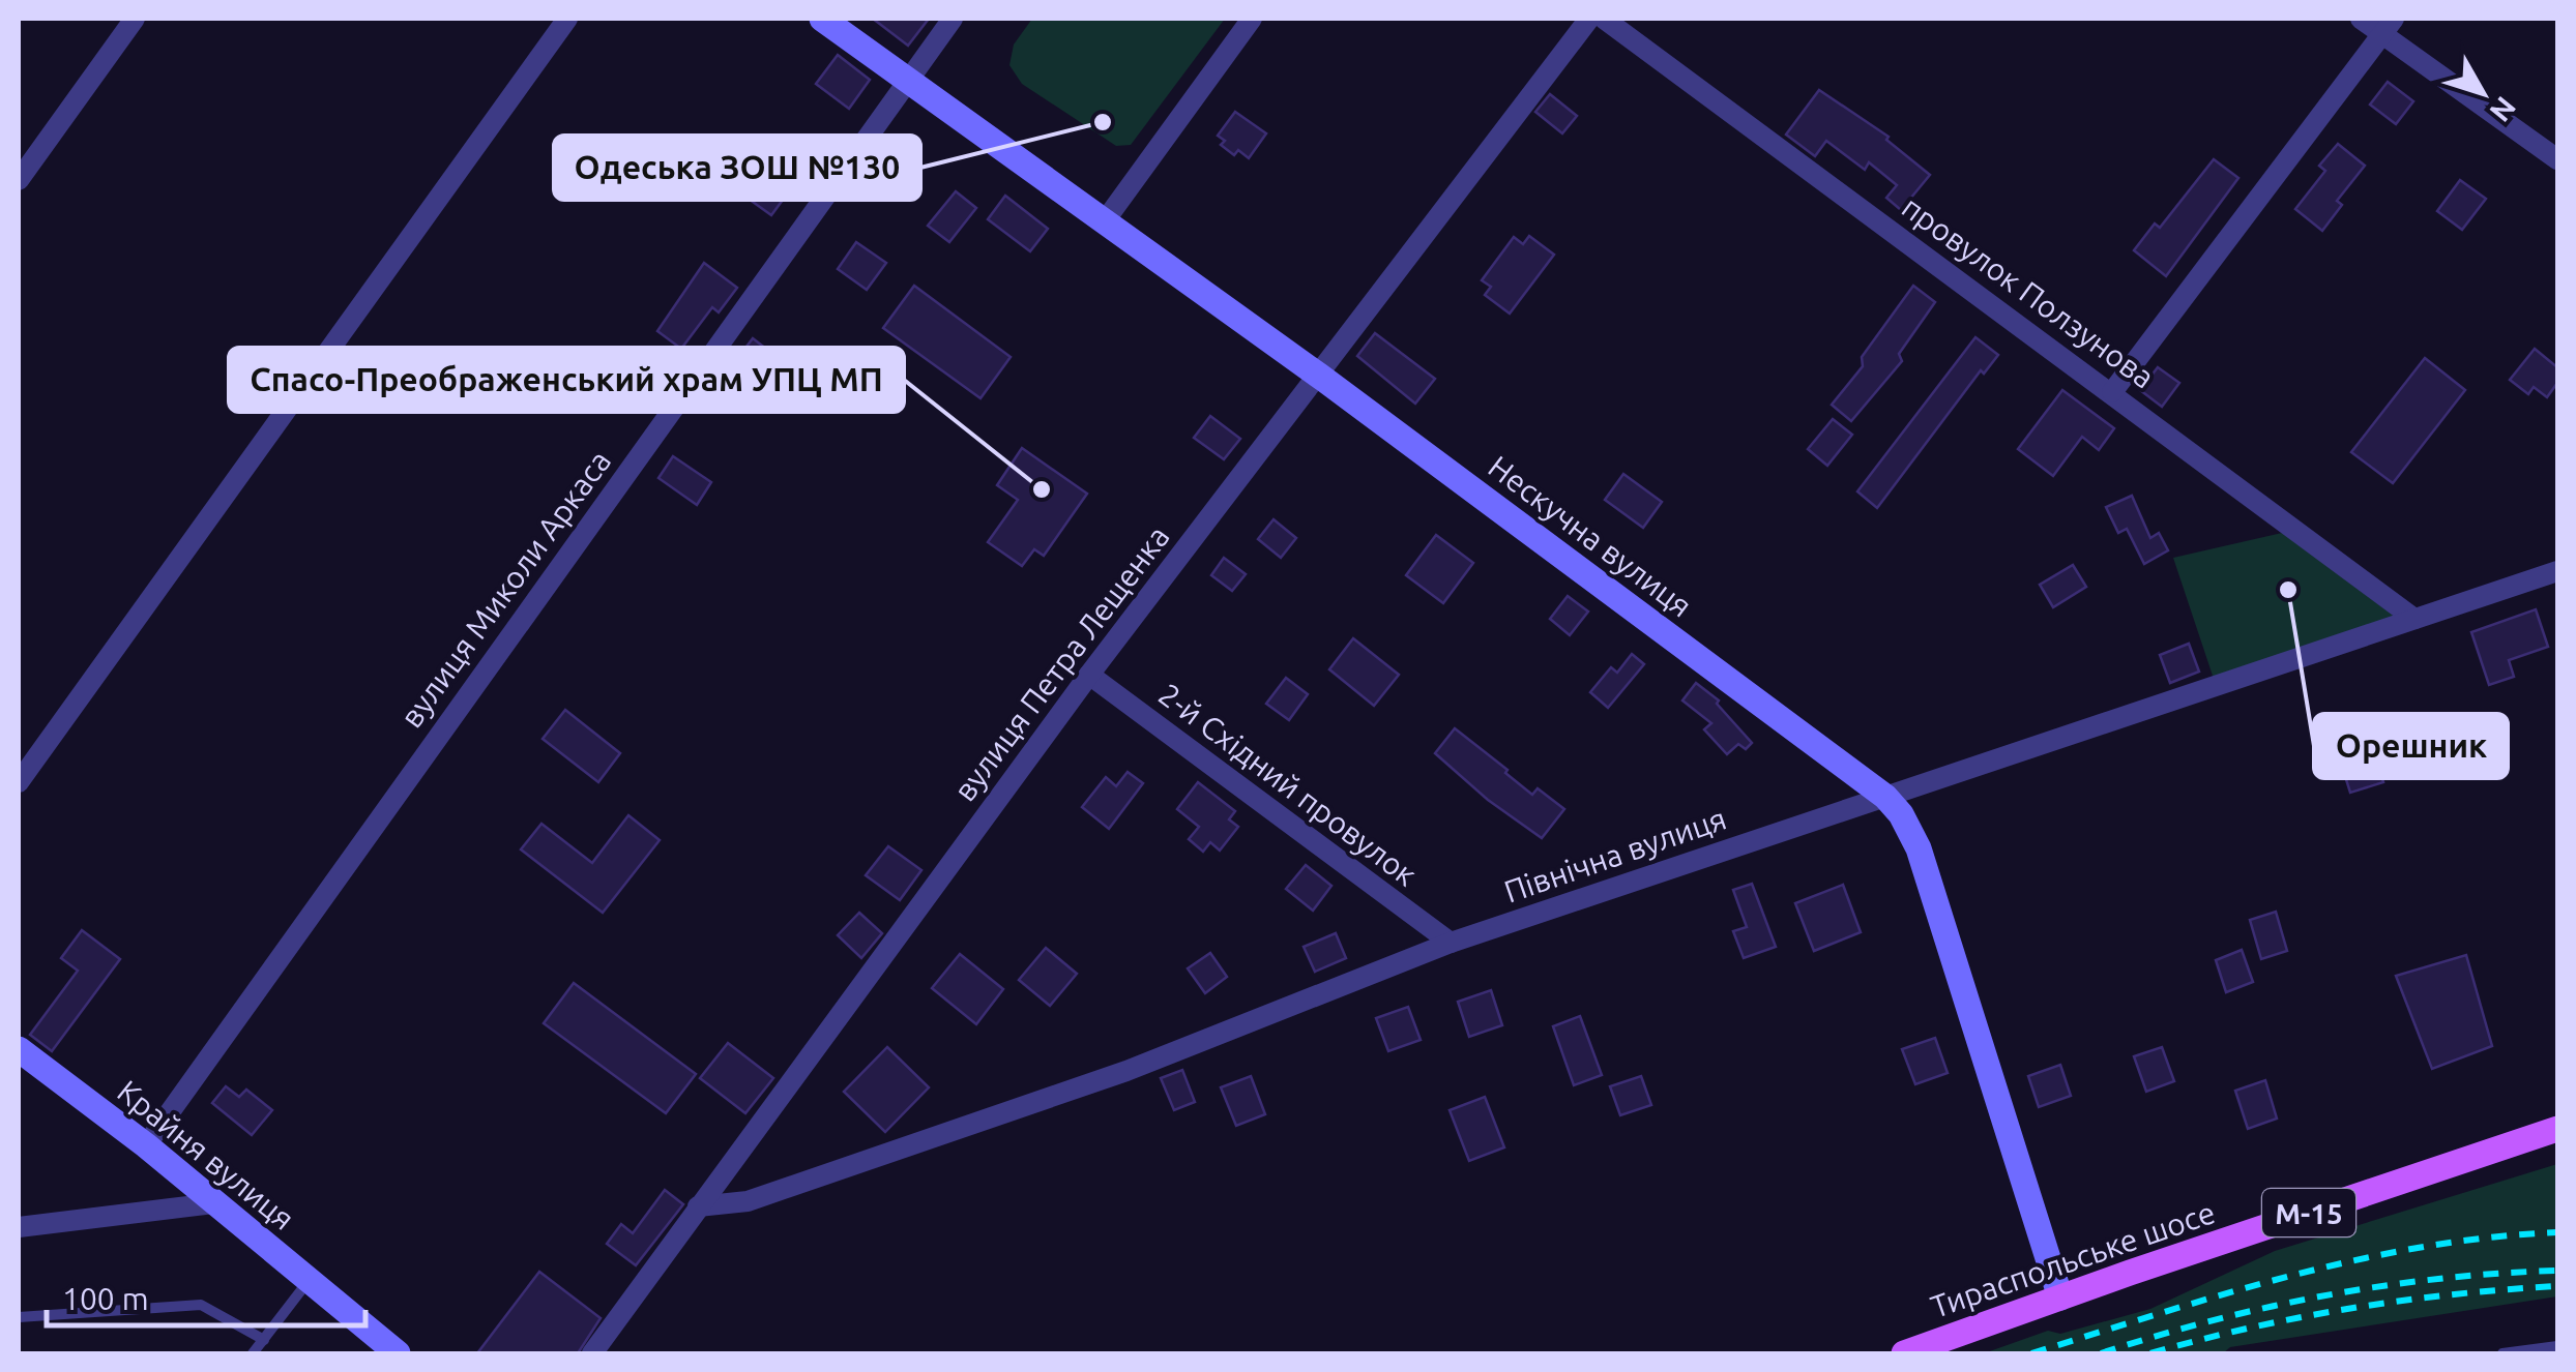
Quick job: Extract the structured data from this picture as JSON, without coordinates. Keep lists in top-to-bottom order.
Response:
{
  "streets": {
    "main road": ["М-15", "Тираспольське шосе"],
    "street": [
      "провулок Ползунова",
      "Нескучна вулиця",
      "вулиця Миколи Аркаса",
      "вулиця Петра Лещенка",
      "2-й Східний провулок",
      "Північна вулиця",
      "Крайня вулиця"
    ]
  },
  "crossings": [
    ["провулок Ползунова", "Північна вулиця"],
    ["Нескучна вулиця", "вулиця Миколи Аркаса"],
    ["Нескучна вулиця", "вулиця Петра Лещенка"],
    ["Нескучна вулиця", "Північна вулиця"],
    ["Нескучна вулиця", "Тираспольське шосе"],
    ["вулиця Миколи Аркаса", "Крайня вулиця"],
    ["вулиця Петра Лещенка", "2-й Східний провулок"],
    ["вулиця Петра Лещенка", "Північна вулиця"],
    ["2-й Східний провулок", "Північна вулиця"]
  ],
  "places": ["Одеська ЗОШ №130", "Спасо-Преображенський храм УПЦ МП", "Орешник"],
  "scale_bar": "100 m",
  "north": "bottom right"
}
